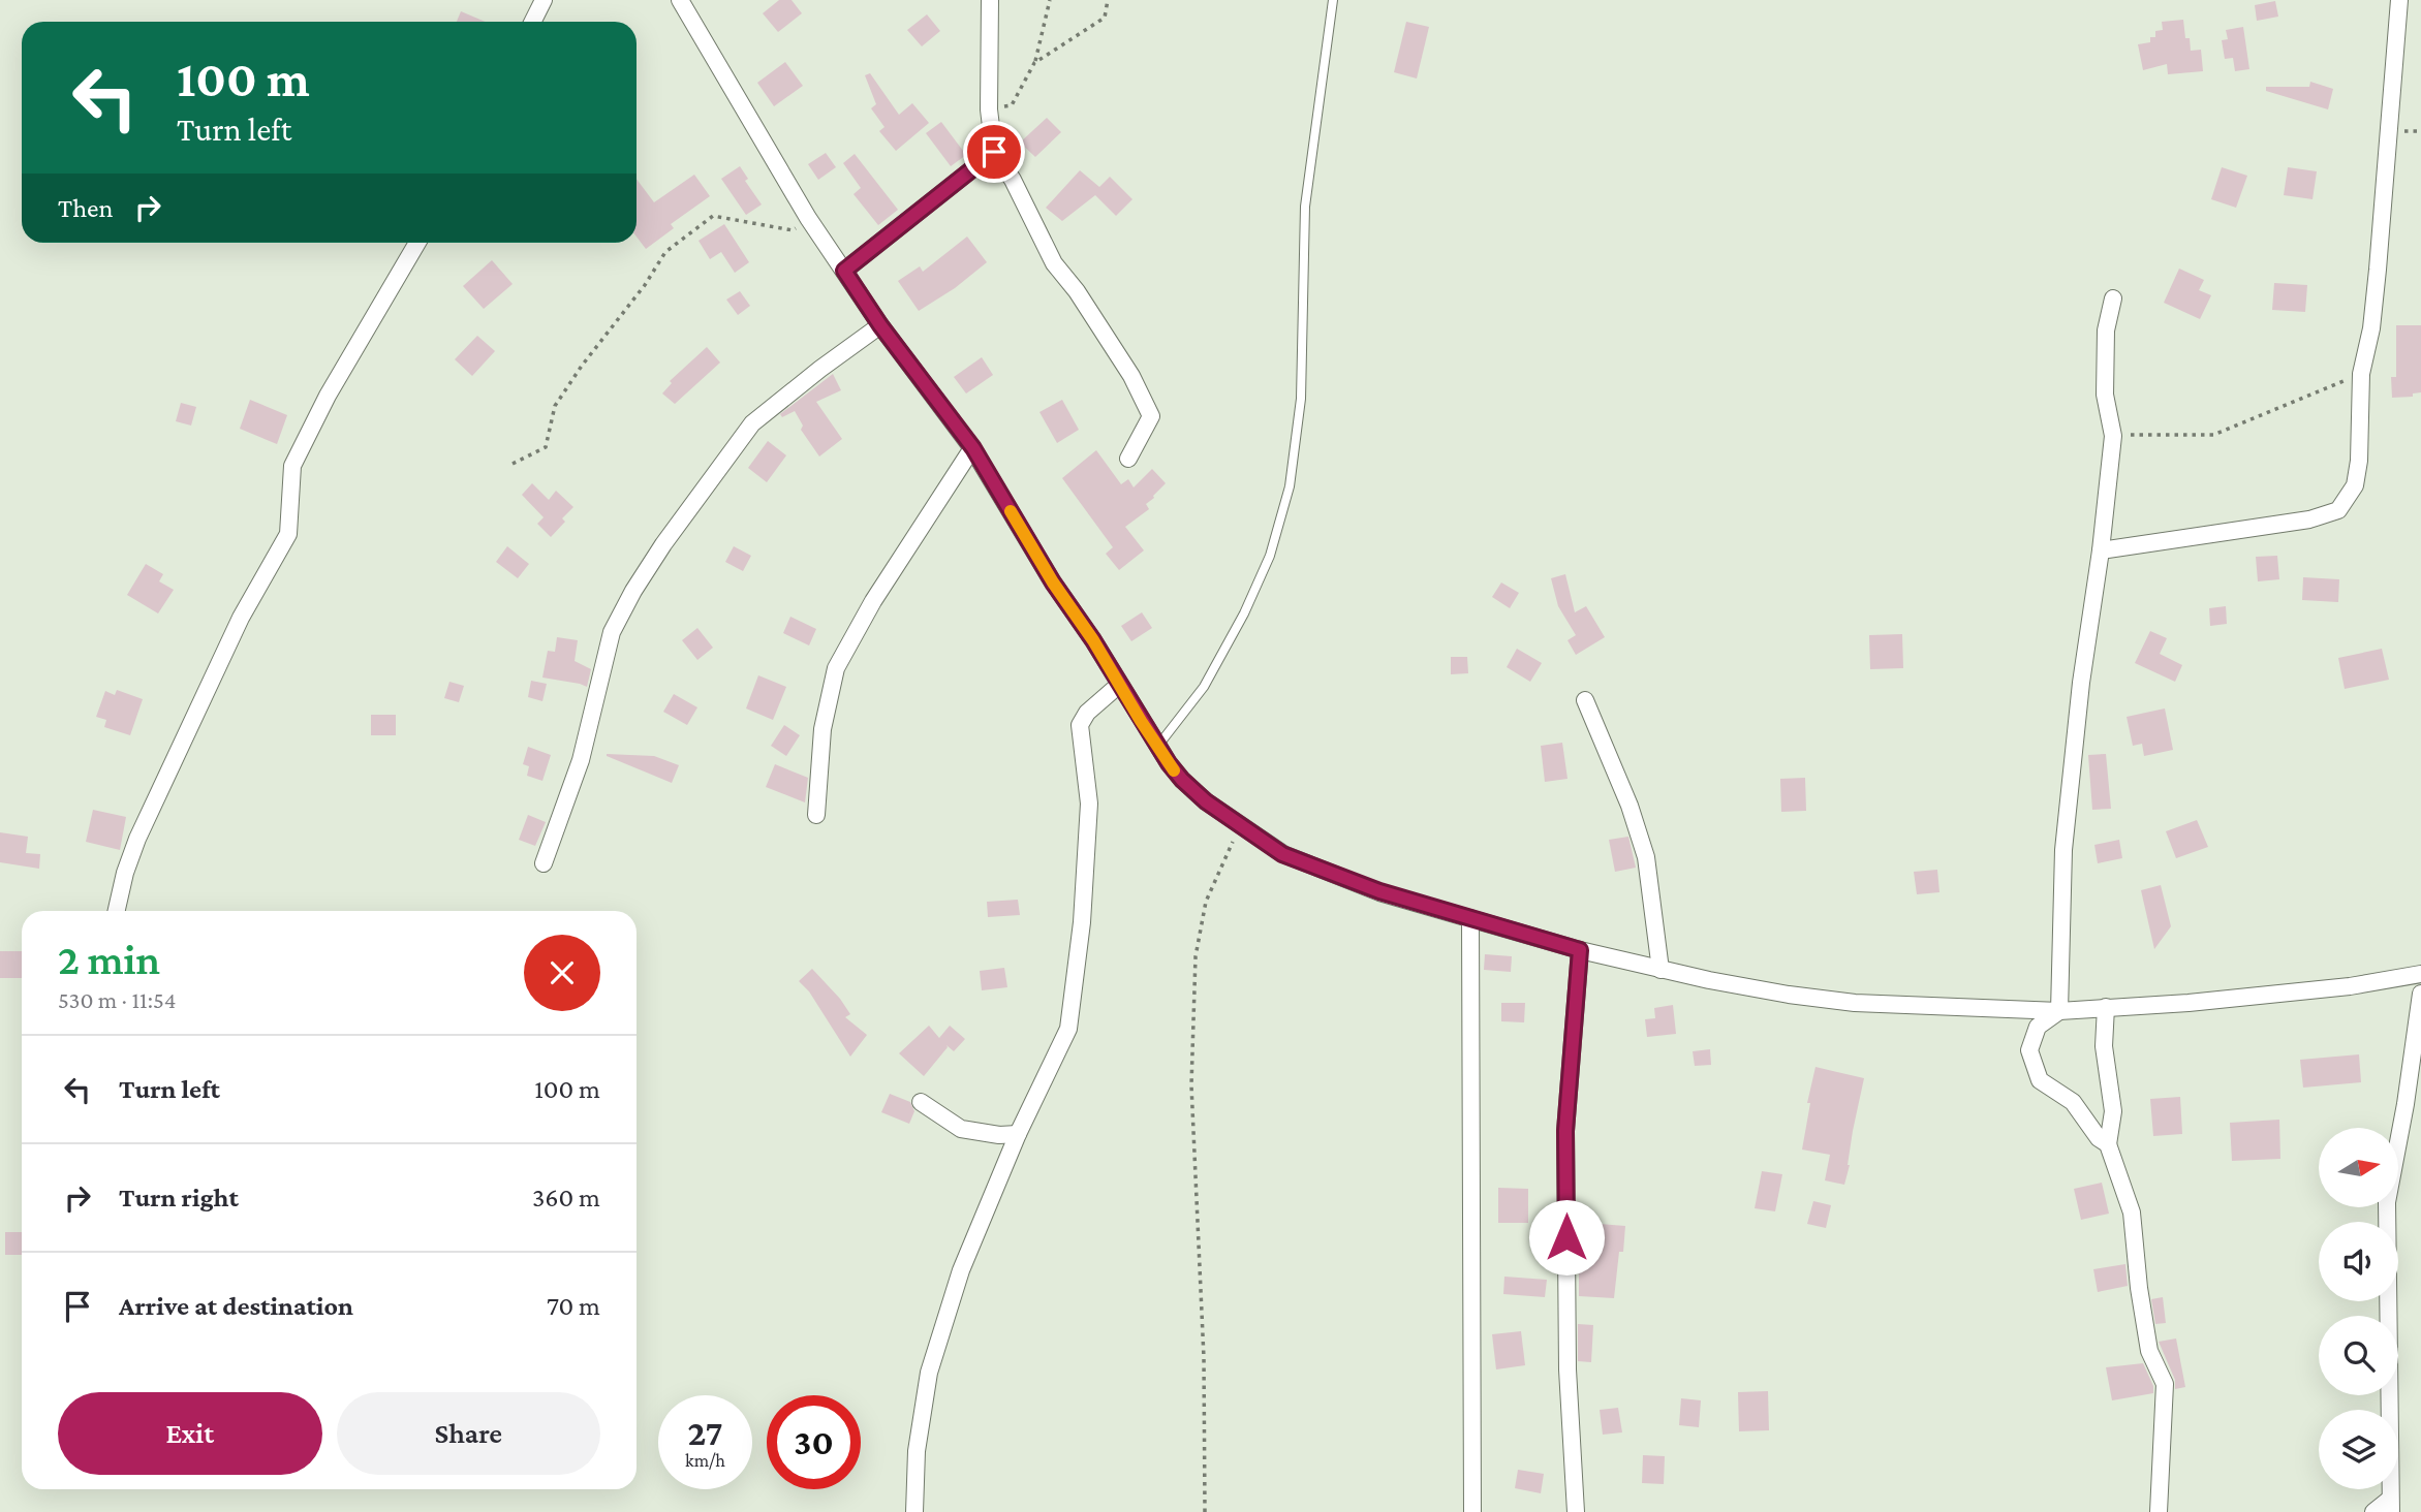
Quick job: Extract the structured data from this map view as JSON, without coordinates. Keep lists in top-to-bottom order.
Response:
{
  "north": "right",
  "page": {
    "turn": ["100 m", "Turn left"],
    "then": "Then",
    "heading": ["2 min", "530 m · 11:54"],
    "list": [
      {
        "name": "Turn left",
        "value": "100 m"
      },
      {
        "name": "Turn right",
        "value": "360 m"
      },
      {
        "name": "Arrive at destination",
        "value": "70 m"
      }
    ],
    "buttons": ["Exit", "Share"],
    "speed": "27 km/h",
    "limit": "30"
  }
}
